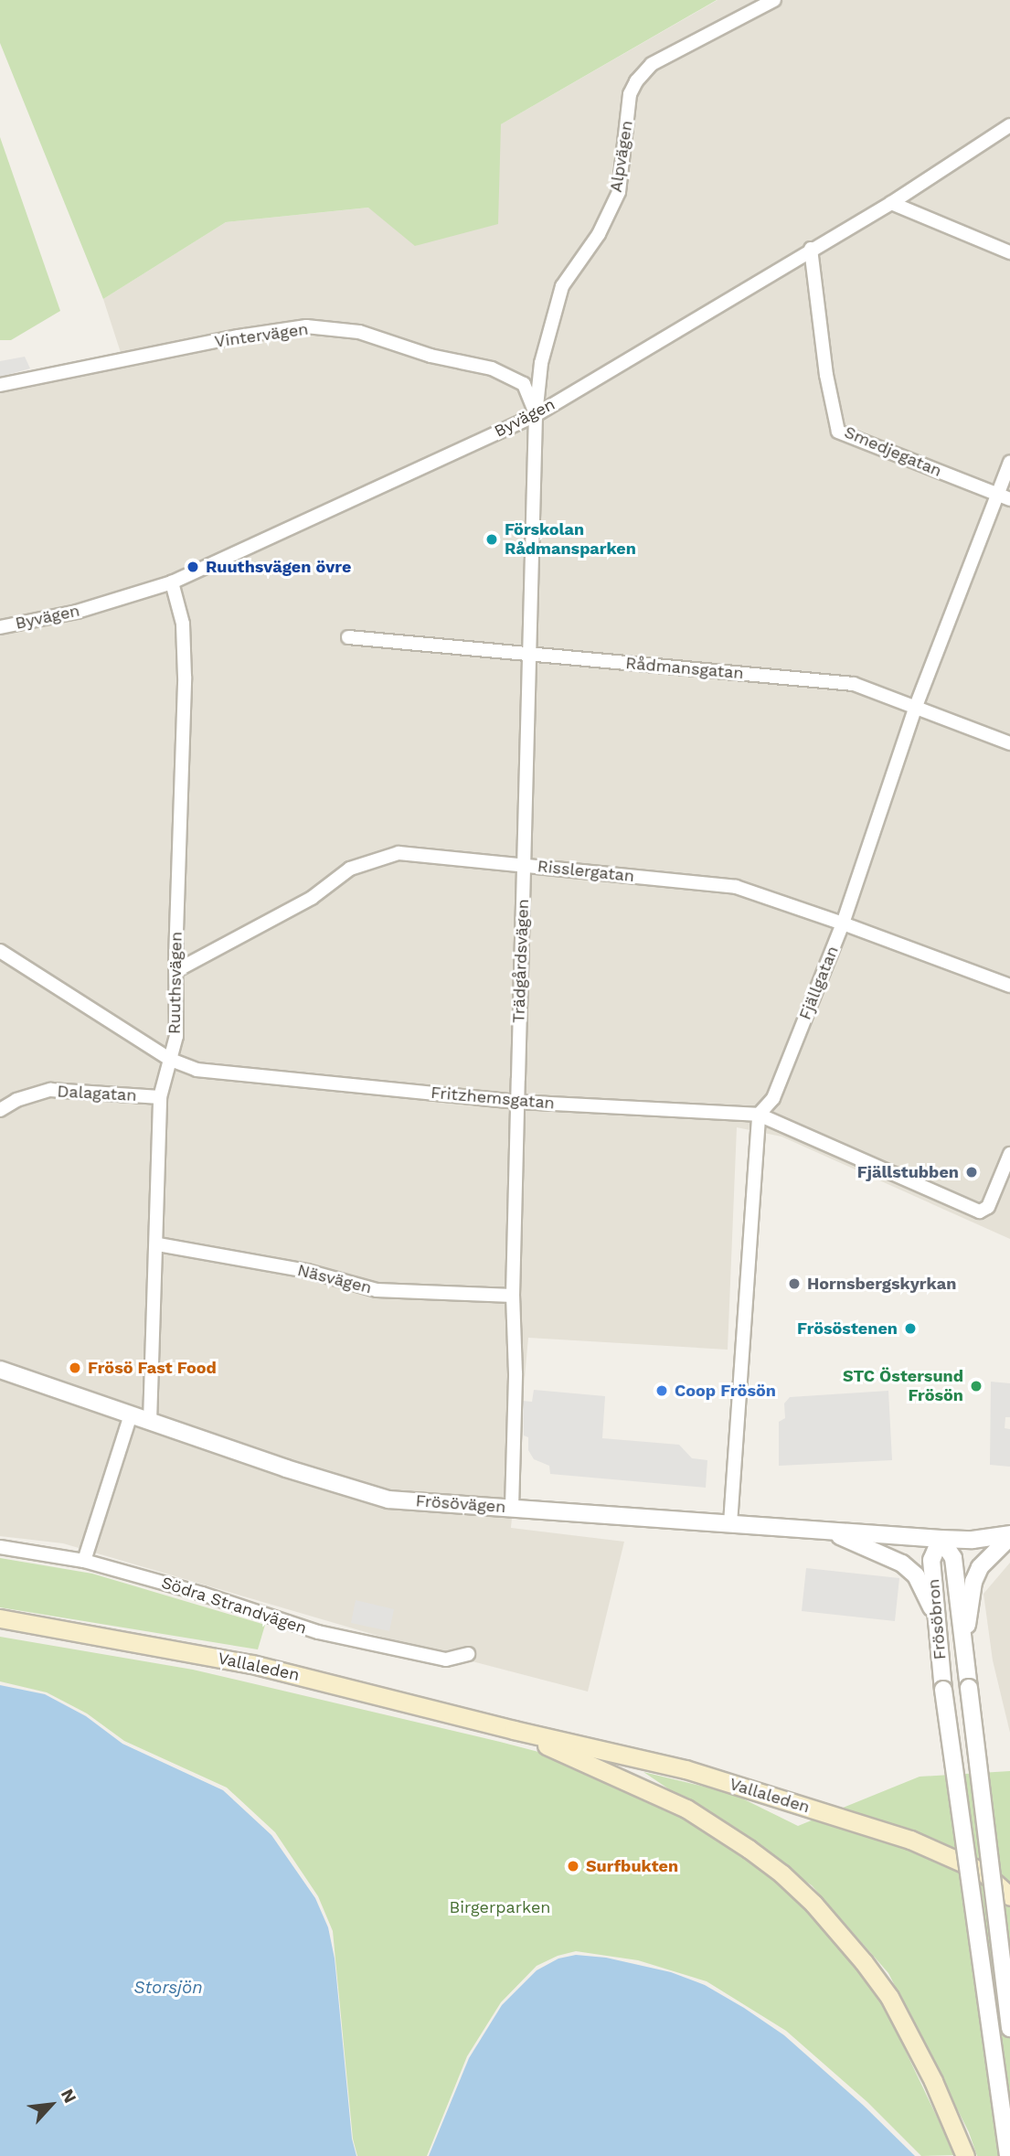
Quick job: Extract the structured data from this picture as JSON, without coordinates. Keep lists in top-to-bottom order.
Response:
{
  "streets": {
    "main road": ["Vallaleden"],
    "street": [
      "Alpvägen",
      "Vintervägen",
      "Byvägen",
      "Smedjegatan",
      "Rådmansgatan",
      "Risslergatan",
      "Trädgårdsvägen",
      "Ruuthsvägen",
      "Fjällgatan",
      "Dalagatan",
      "Fritzhemsgatan",
      "Näsvägen",
      "Frösövägen",
      "Södra Strandvägen",
      "Frösöbron"
    ]
  },
  "crossings": [
    ["Alpvägen", "Vintervägen"],
    ["Alpvägen", "Byvägen"],
    ["Alpvägen", "Trädgårdsvägen"],
    ["Vintervägen", "Byvägen"],
    ["Vintervägen", "Trädgårdsvägen"],
    ["Byvägen", "Smedjegatan"],
    ["Byvägen", "Trädgårdsvägen"],
    ["Byvägen", "Ruuthsvägen"],
    ["Smedjegatan", "Fjällgatan"],
    ["Rådmansgatan", "Trädgårdsvägen"],
    ["Rådmansgatan", "Fjällgatan"],
    ["Risslergatan", "Trädgårdsvägen"],
    ["Risslergatan", "Ruuthsvägen"],
    ["Risslergatan", "Fjällgatan"],
    ["Trädgårdsvägen", "Fritzhemsgatan"],
    ["Trädgårdsvägen", "Näsvägen"],
    ["Trädgårdsvägen", "Frösövägen"],
    ["Ruuthsvägen", "Dalagatan"],
    ["Ruuthsvägen", "Fritzhemsgatan"],
    ["Ruuthsvägen", "Näsvägen"],
    ["Ruuthsvägen", "Frösövägen"],
    ["Fjällgatan", "Fritzhemsgatan"],
    ["Frösövägen", "Frösöbron"]
  ],
  "water": ["Storsjön"],
  "parks": ["Birgerparken"],
  "places": [
    "Förskolan Rådmansparken",
    "Ruuthsvägen övre",
    "Fjällstubben",
    "Hornsbergskyrkan",
    "Frösöstenen",
    "Frösö Fast Food",
    "STC Östersund Frösön",
    "Coop Frösön",
    "Surfbukten"
  ],
  "north": "top right"
}
